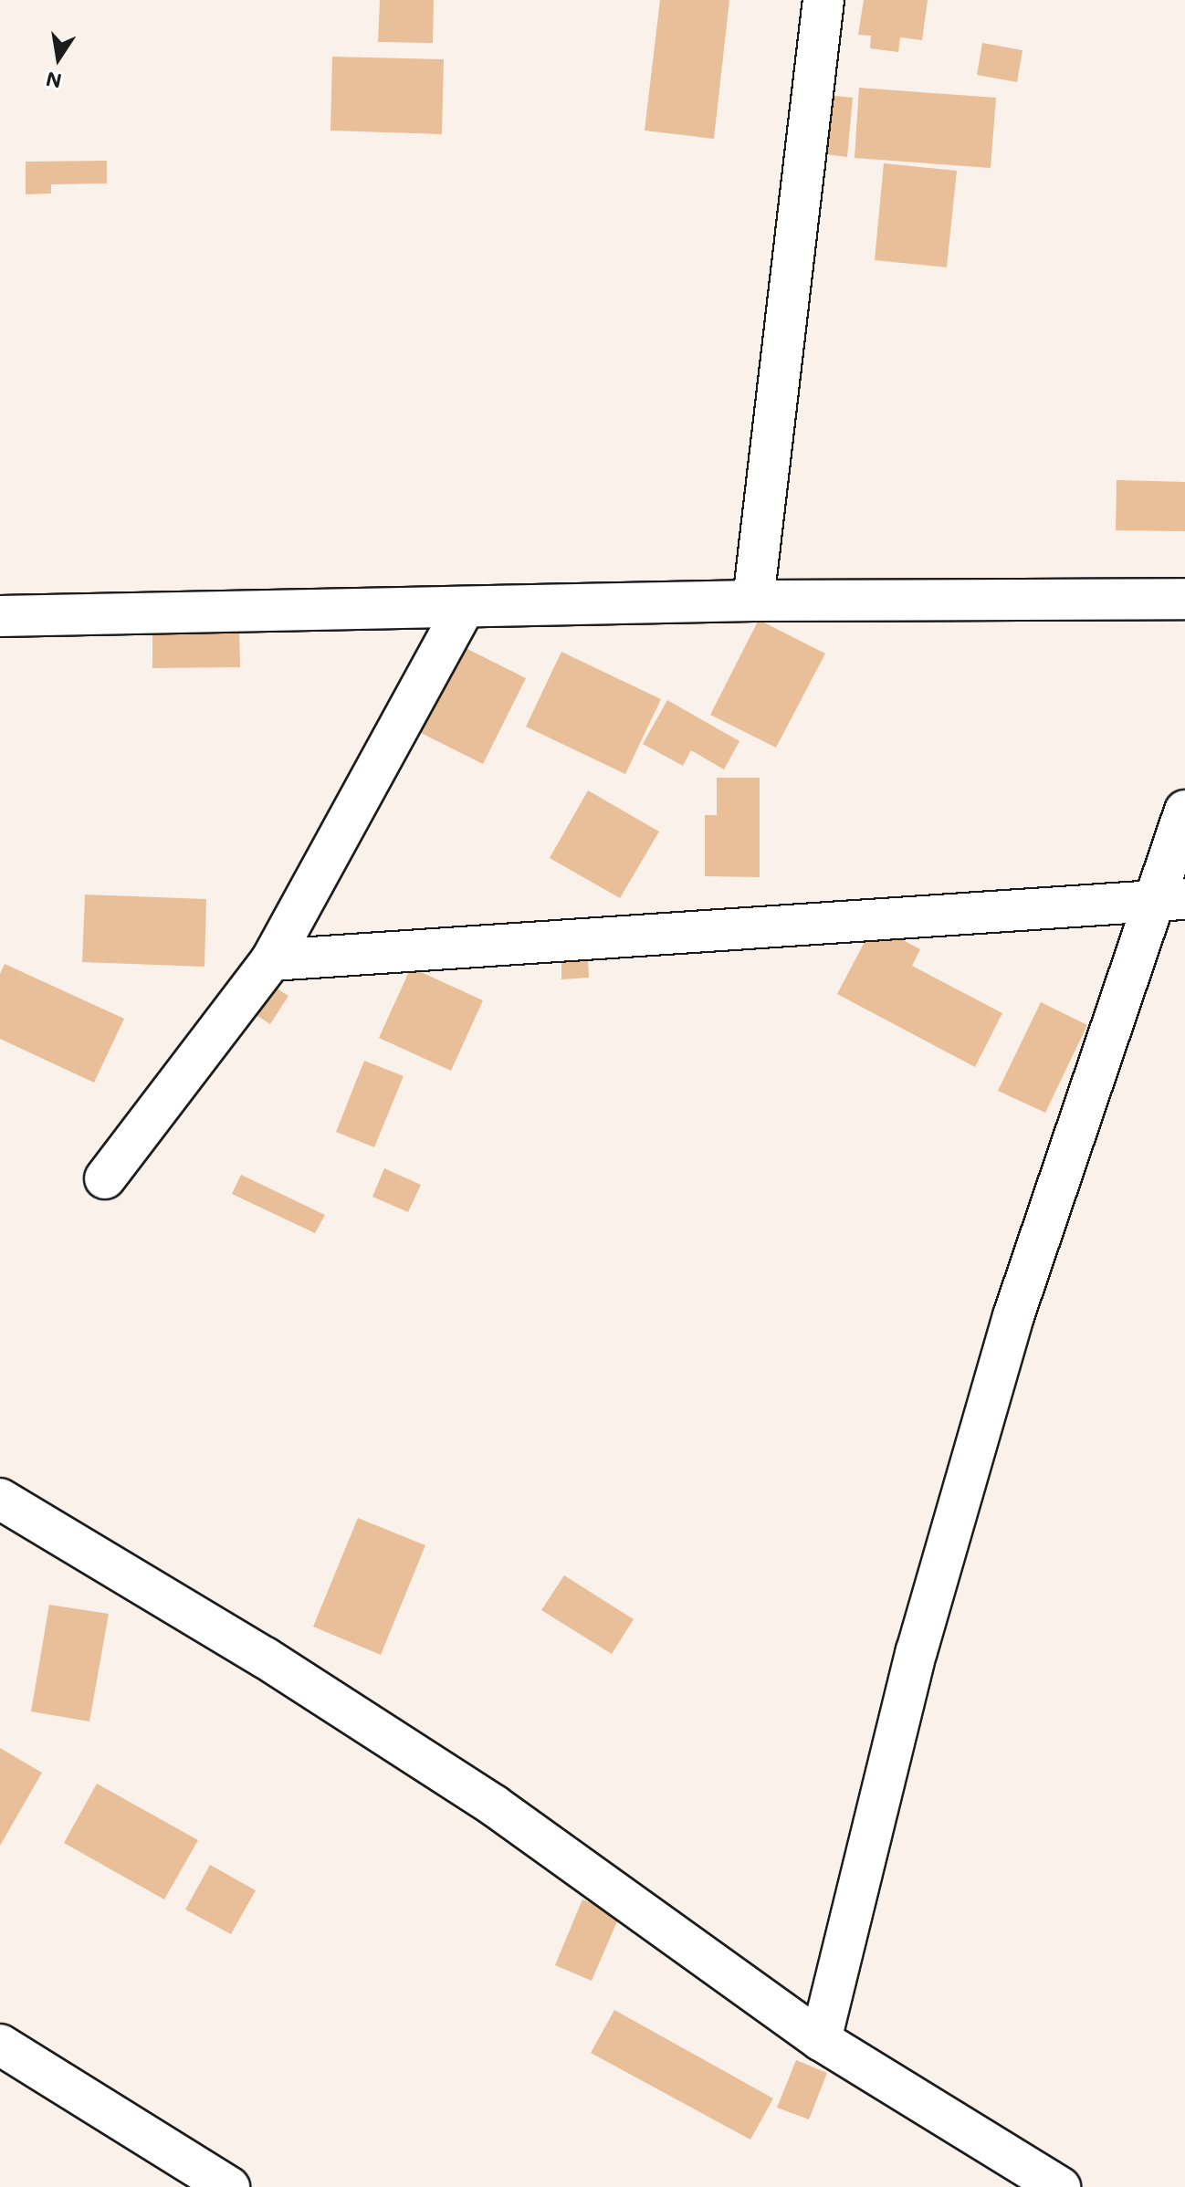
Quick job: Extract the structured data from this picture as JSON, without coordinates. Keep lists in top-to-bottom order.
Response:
{
  "north": "bottom"
}
